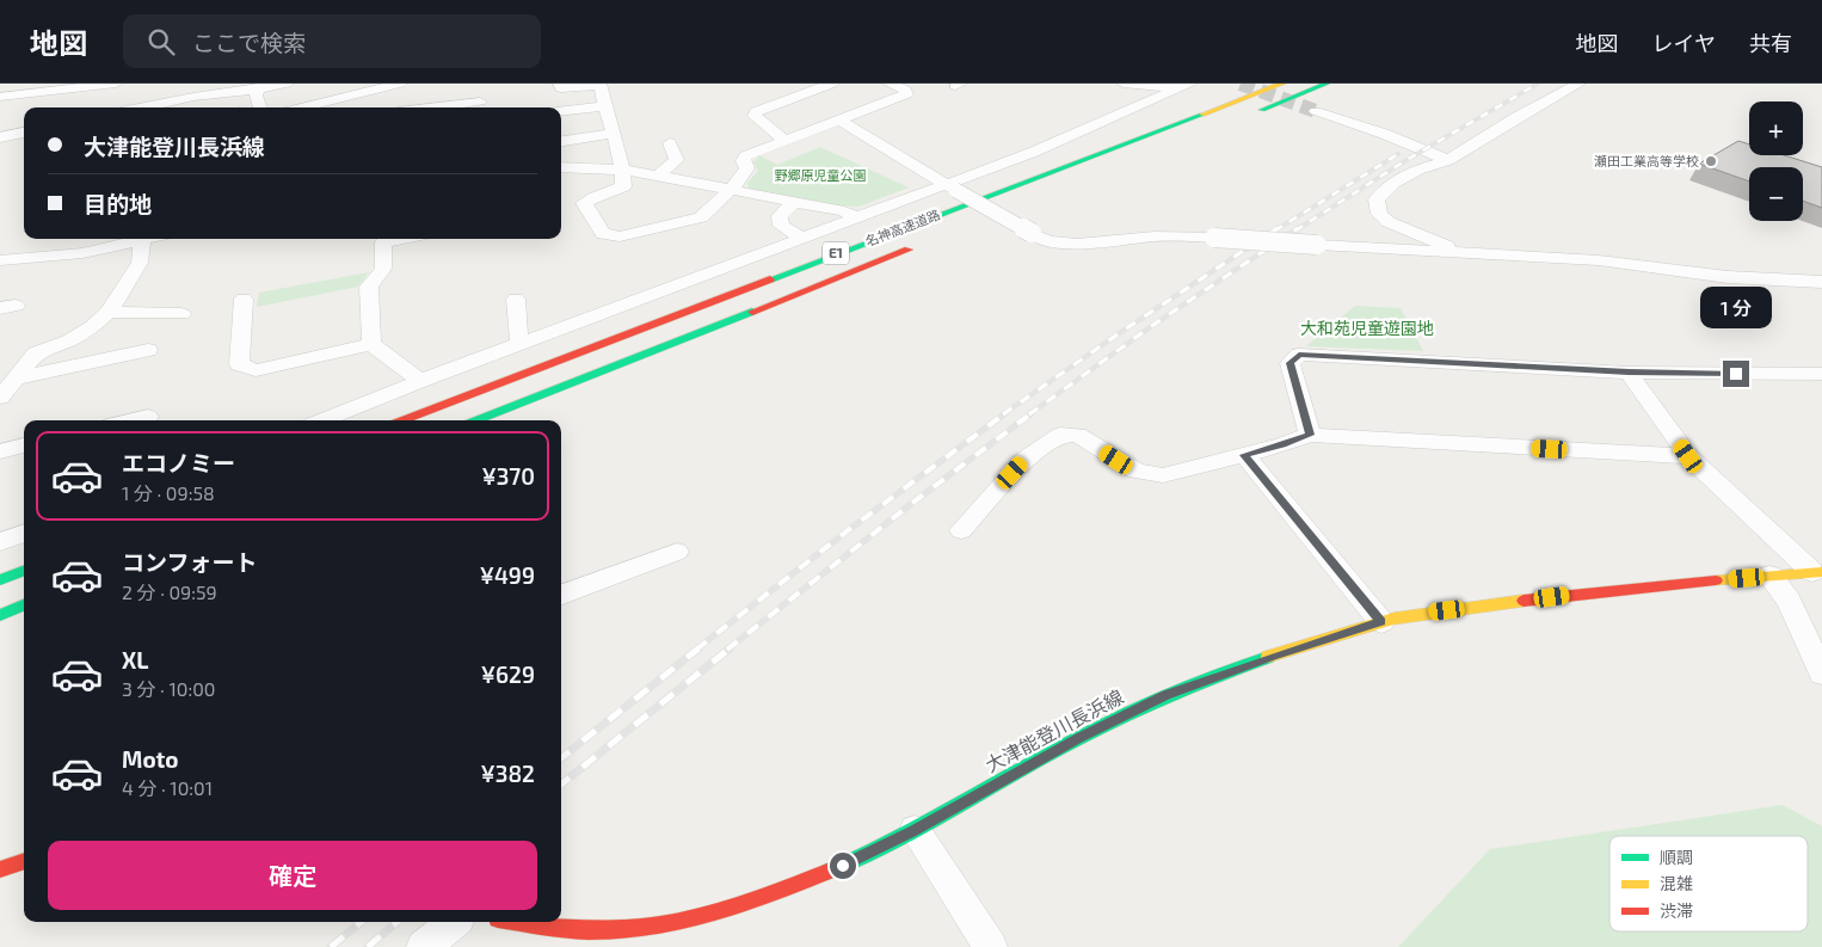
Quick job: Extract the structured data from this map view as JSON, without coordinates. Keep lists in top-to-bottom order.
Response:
{
  "streets": {
    "main road": ["名神高速道路", "E1", "大津能登川長浜線"]
  },
  "parks": ["野郷原児童公園", "大和苑児童遊園地"],
  "places": ["瀬田工業高等学校"],
  "legend": ["順調", "混雑", "渋滞"],
  "page": {
    "header": "地図",
    "search": "ここで検索",
    "nav": ["地図", "レイヤ", "共有"],
    "map_buttons": ["+", "−"],
    "banner": ["大津能登川長浜線", "目的地"],
    "bubble": "1 分",
    "list": [
      {
        "name": "エコノミー",
        "note": "1 分 · 09:58",
        "value": "¥370"
      },
      {
        "name": "コンフォート",
        "note": "2 分 · 09:59",
        "value": "¥499"
      },
      {
        "name": "XL",
        "note": "3 分 · 10:00",
        "value": "¥629"
      },
      {
        "name": "Moto",
        "note": "4 分 · 10:01",
        "value": "¥382"
      }
    ],
    "buttons": "確定"
  }
}
